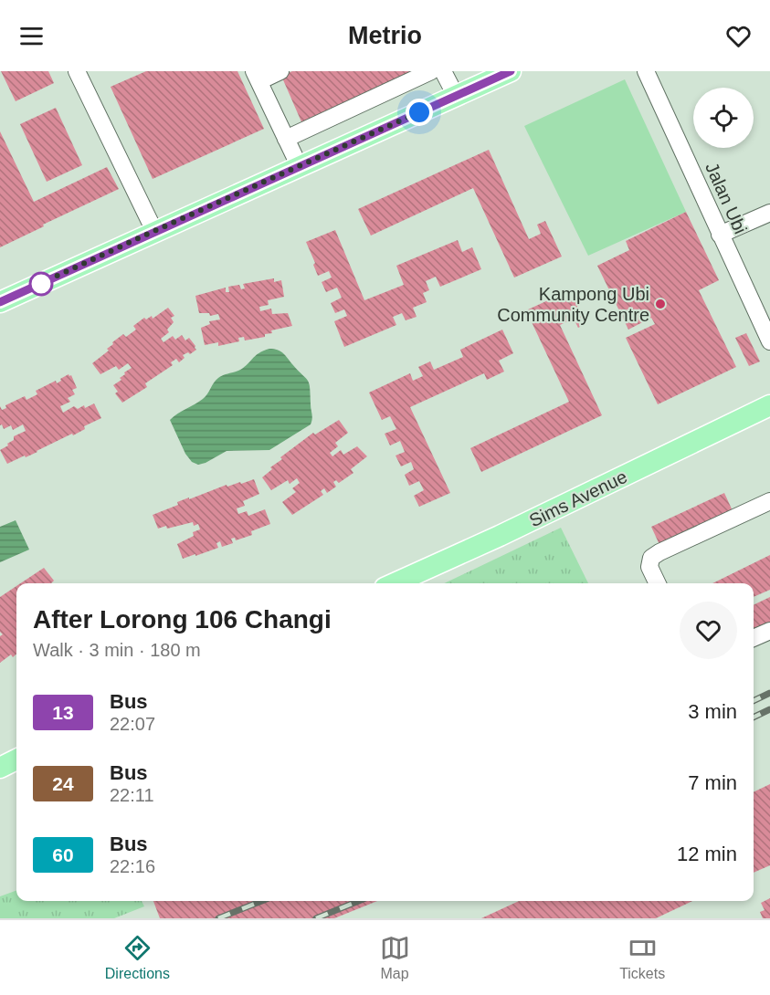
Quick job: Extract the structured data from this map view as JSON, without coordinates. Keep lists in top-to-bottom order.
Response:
{
  "streets": {
    "main road": ["Sims Avenue"],
    "street": ["Jalan Ubi"]
  },
  "places": ["Kampong Ubi Community Centre"],
  "lines": ["bus line 13"],
  "page": {
    "header": "Metrio",
    "heading": ["After Lorong 106 Changi", "Walk · 3 min · 180 m"],
    "list": [
      {
        "mark": "13",
        "name": "Bus",
        "note": "22:07",
        "value": "3 min"
      },
      {
        "mark": "24",
        "name": "Bus",
        "note": "22:11",
        "value": "7 min"
      },
      {
        "mark": "60",
        "name": "Bus",
        "note": "22:16",
        "value": "12 min"
      }
    ],
    "tabs": ["Directions", "Map", "Tickets"]
  }
}
